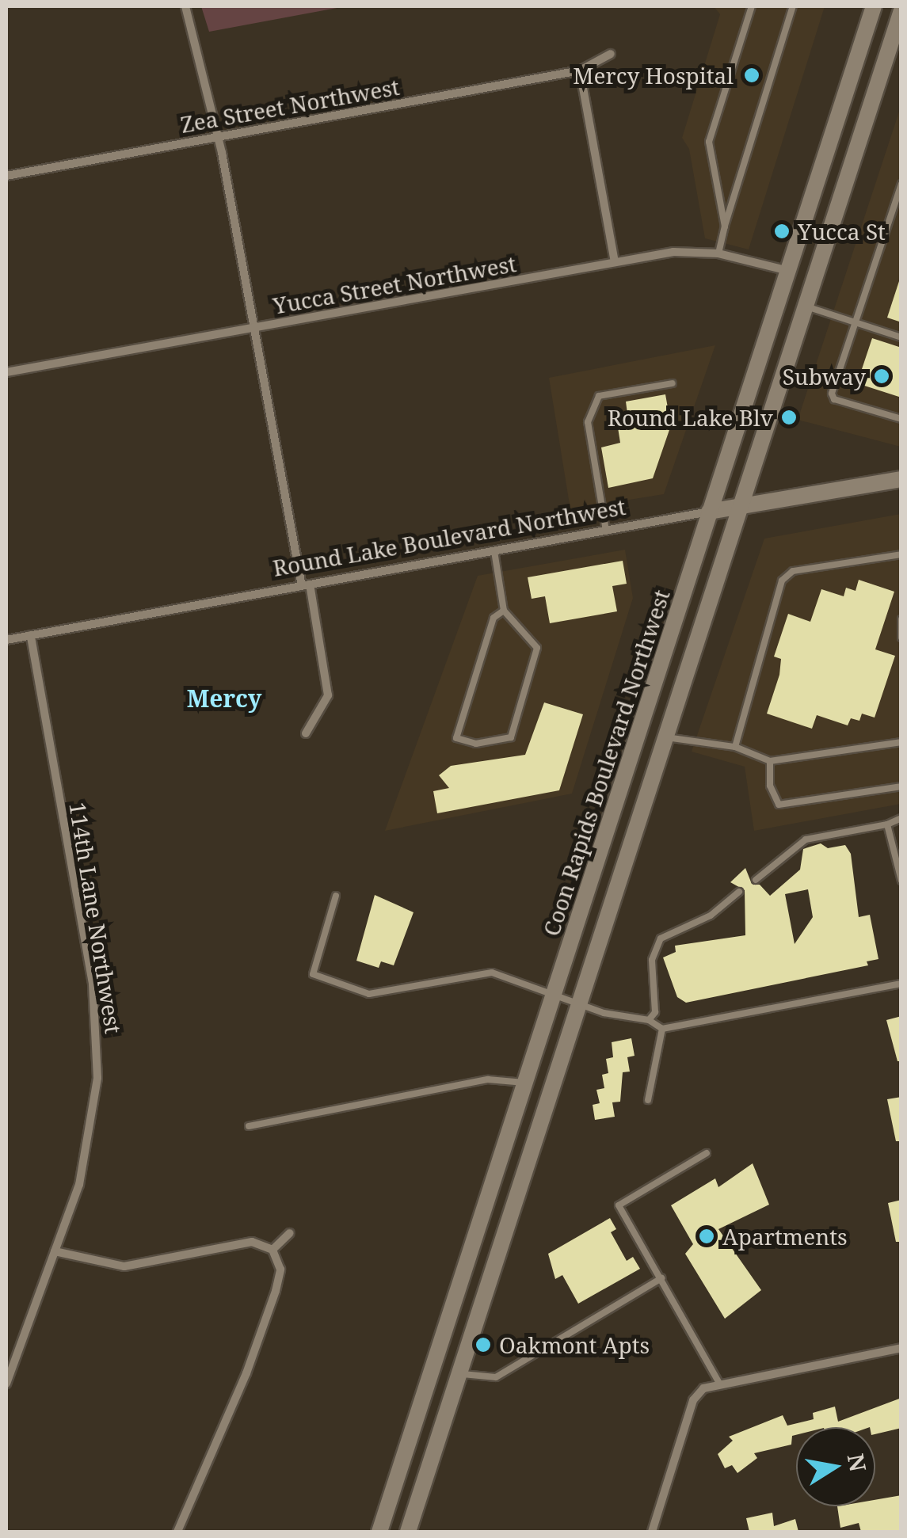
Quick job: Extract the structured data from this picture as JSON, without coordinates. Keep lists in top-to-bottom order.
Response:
{
  "streets": {
    "main road": ["Round Lake Boulevard Northwest", "Coon Rapids Boulevard Northwest"],
    "street": ["Zea Street Northwest", "Yucca Street Northwest", "114th Lane Northwest"]
  },
  "crossings": [
    ["Yucca Street Northwest", "Coon Rapids Boulevard Northwest"],
    ["Round Lake Boulevard Northwest", "Coon Rapids Boulevard Northwest"],
    ["Round Lake Boulevard Northwest", "114th Lane Northwest"]
  ],
  "districts": ["Mercy"],
  "places": [
    "Mercy Hospital",
    "Yucca St",
    "Subway",
    "Round Lake Blv",
    "Apartments",
    "Oakmont Apts"
  ],
  "north": "right"
}
